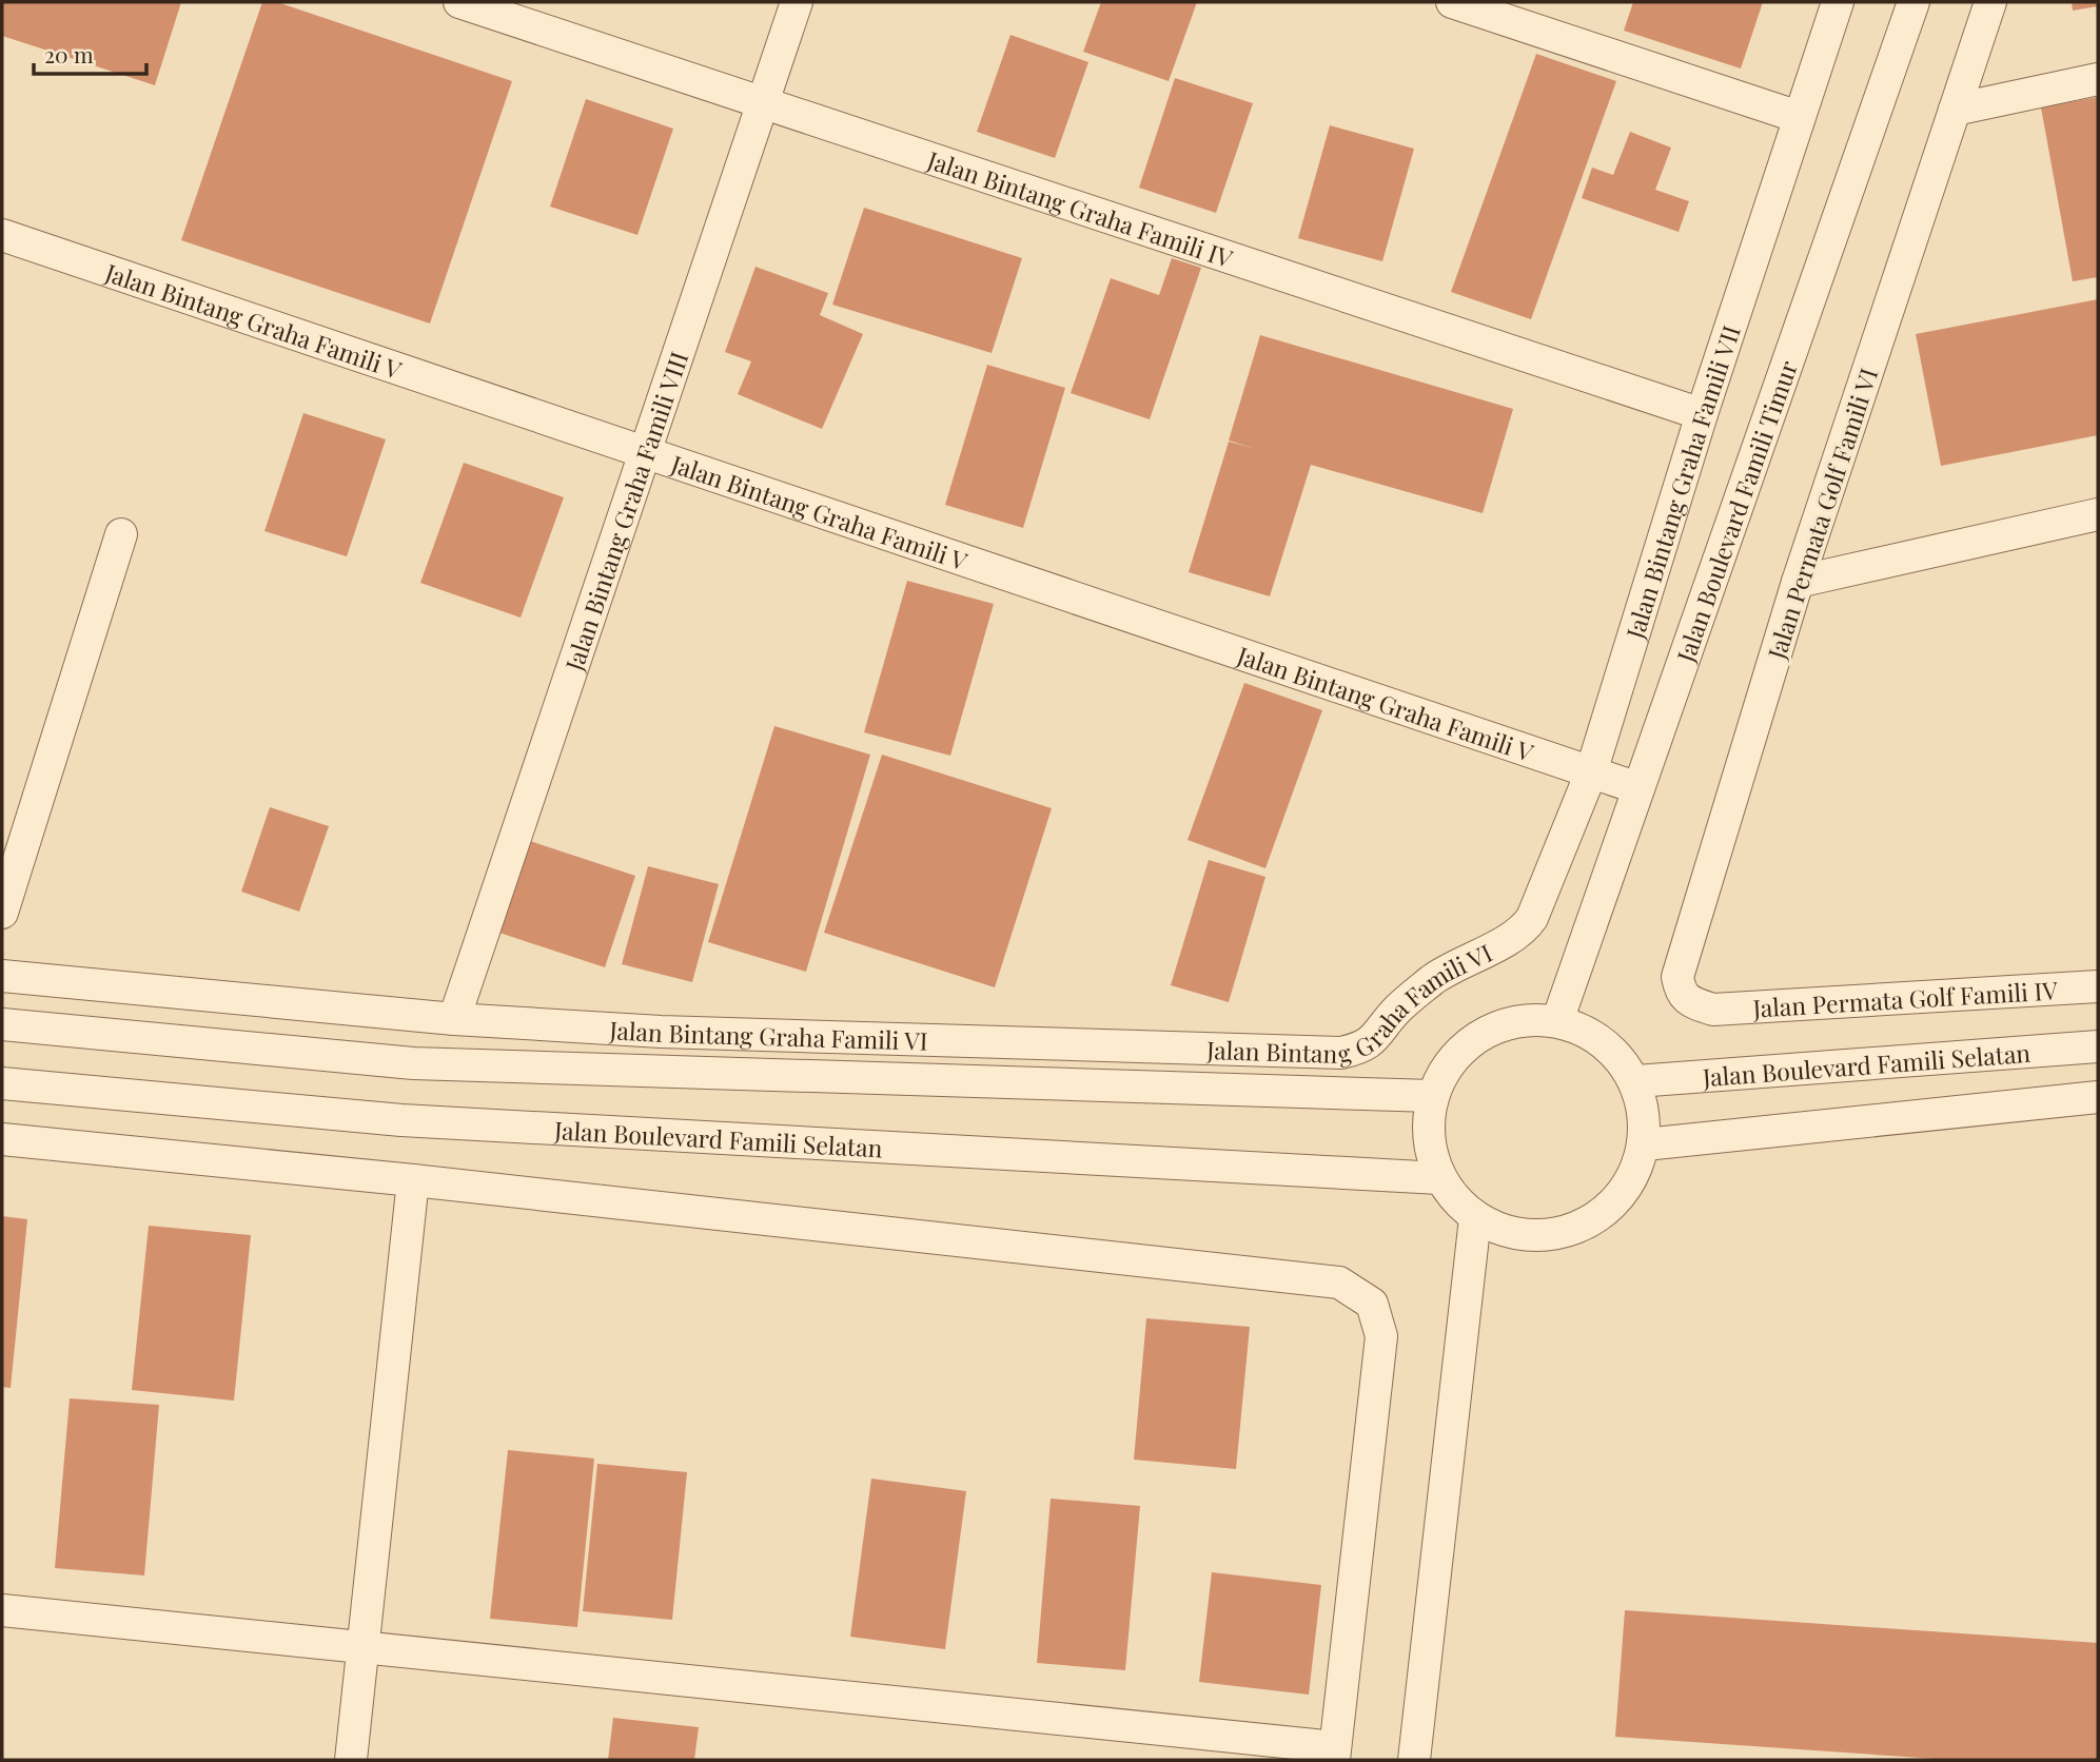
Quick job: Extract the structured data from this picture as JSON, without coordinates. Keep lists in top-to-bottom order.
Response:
{
  "streets": {
    "street": [
      "Jalan Bintang Graha Famili IV",
      "Jalan Bintang Graha Famili V",
      "Jalan Bintang Graha Famili VII",
      "Jalan Bintang Graha Famili VIII",
      "Jalan Boulevard Famili Timur",
      "Jalan Permata Golf Famili VI",
      "Jalan Bintang Graha Famili VI",
      "Jalan Permata Golf Famili IV",
      "Jalan Boulevard Famili Selatan"
    ]
  },
  "crossings": [
    ["Jalan Bintang Graha Famili IV", "Jalan Bintang Graha Famili VII"],
    ["Jalan Bintang Graha Famili IV", "Jalan Bintang Graha Famili VIII"],
    ["Jalan Bintang Graha Famili V", "Jalan Bintang Graha Famili VII"],
    ["Jalan Bintang Graha Famili V", "Jalan Bintang Graha Famili VIII"],
    ["Jalan Bintang Graha Famili V", "Jalan Boulevard Famili Timur"],
    ["Jalan Bintang Graha Famili VII", "Jalan Bintang Graha Famili VI"],
    ["Jalan Bintang Graha Famili VIII", "Jalan Bintang Graha Famili VI"],
    ["Jalan Boulevard Famili Timur", "Jalan Boulevard Famili Selatan"],
    ["Jalan Permata Golf Famili VI", "Jalan Permata Golf Famili IV"]
  ],
  "scale_bar": "20 m"
}
